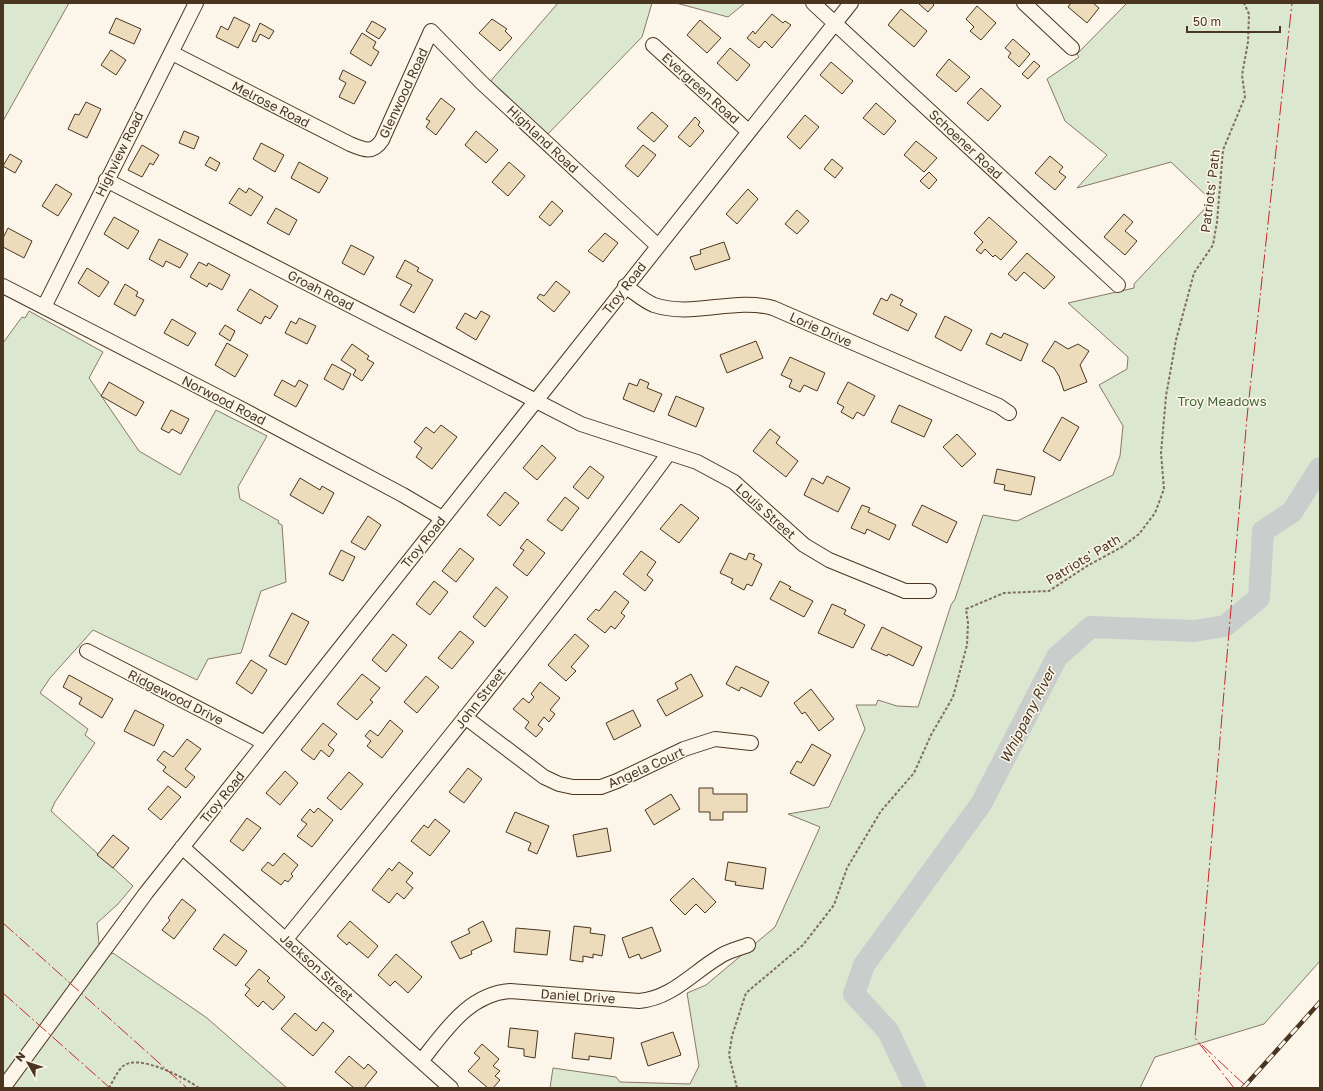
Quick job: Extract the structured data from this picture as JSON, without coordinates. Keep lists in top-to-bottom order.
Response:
{
  "streets": {
    "street": [
      "Evergreen Road",
      "Glenwood Road",
      "Melrose Road",
      "Highland Road",
      "Schoener Road",
      "Highview Road",
      "Troy Road",
      "Groah Road",
      "Lorie Drive",
      "Norwood Road",
      "Louis Street",
      "Ridgewood Drive",
      "John Street",
      "Angela Court",
      "Jackson Street",
      "Daniel Drive"
    ],
    "path": ["Patriots' Path"]
  },
  "crossings": [
    ["Evergreen Road", "Troy Road"],
    ["Glenwood Road", "Melrose Road"],
    ["Glenwood Road", "Highland Road"],
    ["Melrose Road", "Highview Road"],
    ["Highland Road", "Troy Road"],
    ["Schoener Road", "Troy Road"],
    ["Highview Road", "Groah Road"],
    ["Highview Road", "Norwood Road"],
    ["Troy Road", "Groah Road"],
    ["Troy Road", "Lorie Drive"],
    ["Troy Road", "Norwood Road"],
    ["Troy Road", "Louis Street"],
    ["Troy Road", "Ridgewood Drive"],
    ["Troy Road", "Jackson Street"],
    ["Groah Road", "Louis Street"],
    ["Louis Street", "John Street"],
    ["John Street", "Angela Court"],
    ["John Street", "Jackson Street"],
    ["Jackson Street", "Daniel Drive"]
  ],
  "water": ["Whippany River"],
  "parks": ["Troy Meadows"],
  "scale_bar": "50 m",
  "north": "top left"
}
